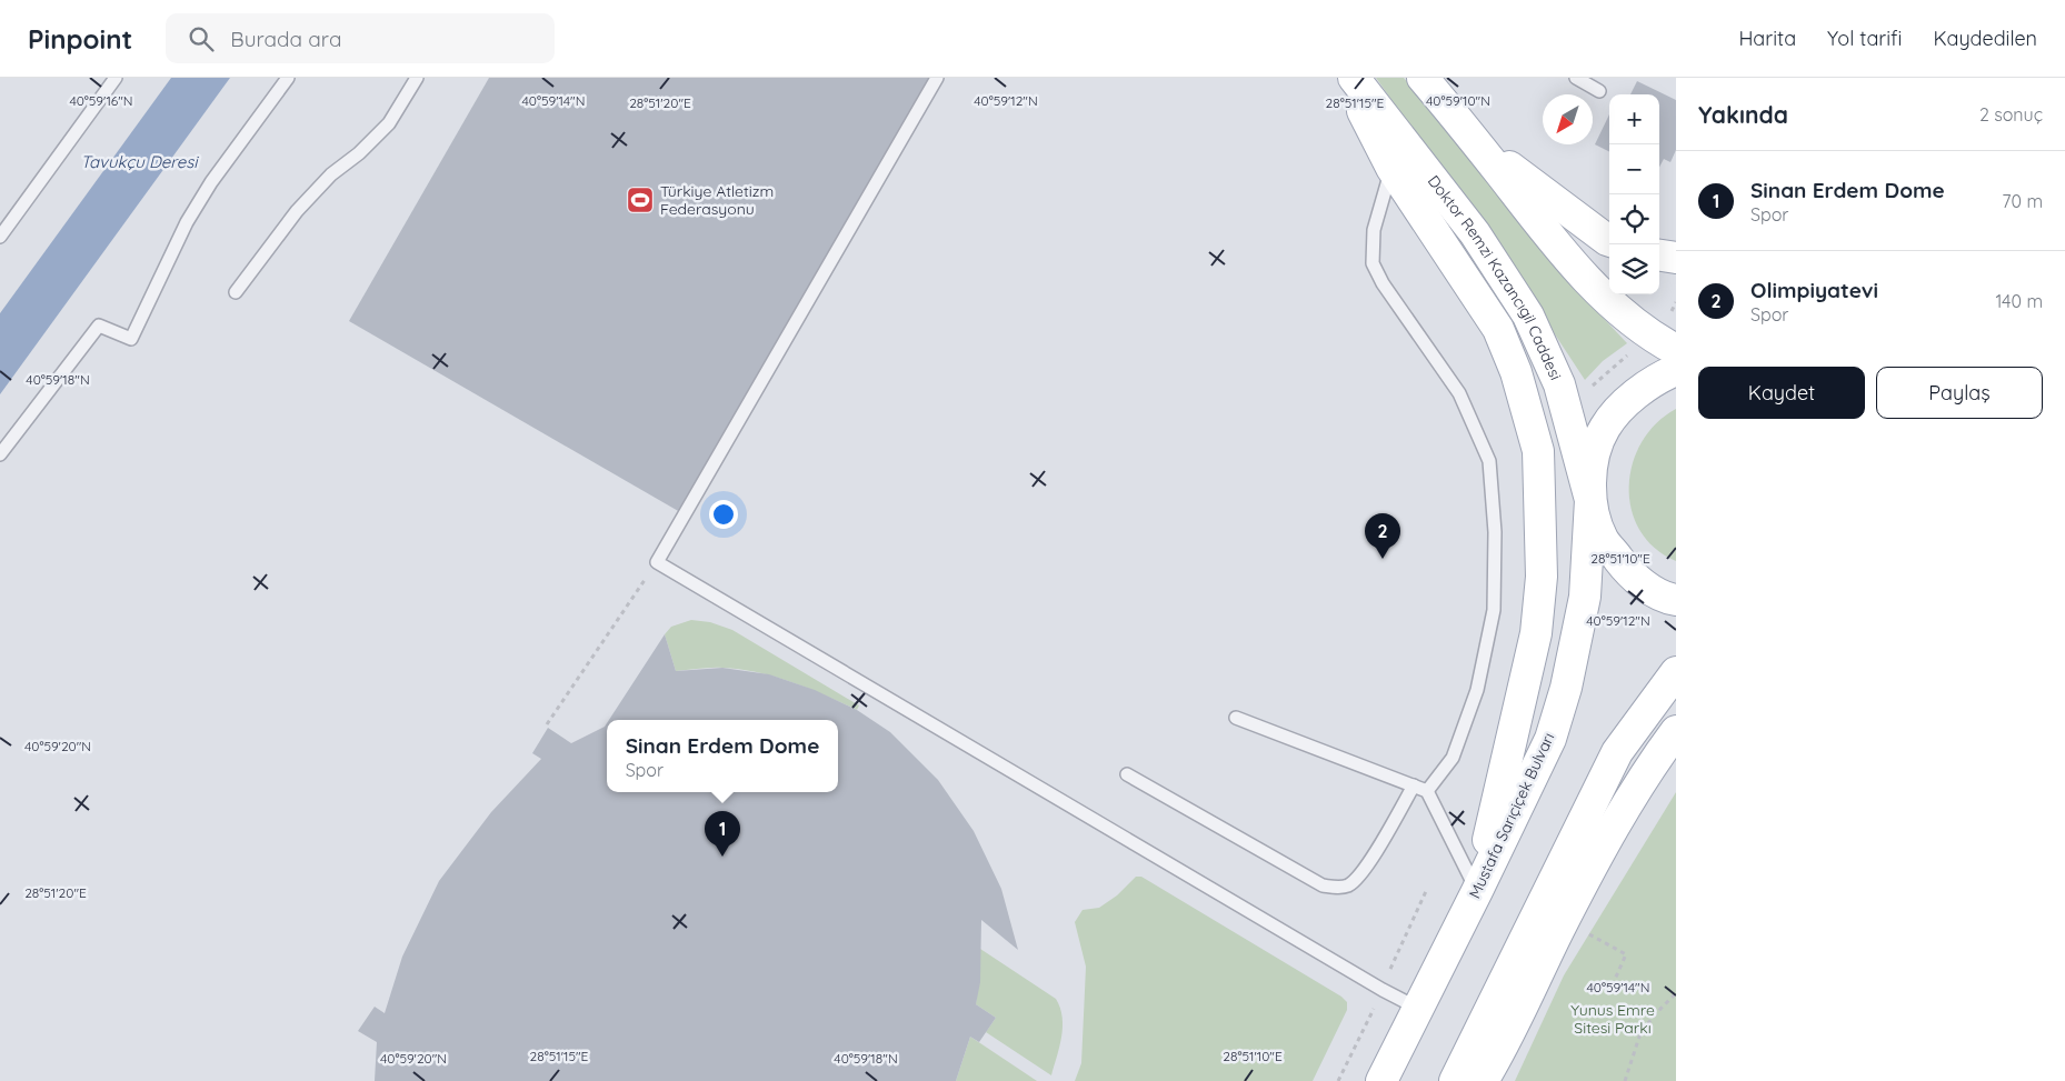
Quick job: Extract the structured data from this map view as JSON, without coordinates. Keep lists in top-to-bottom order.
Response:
{
  "streets": {
    "main road": ["Doktor Remzi Kazancıgil Caddesi", "Mustafa Sarıçiçek Bulvarı"]
  },
  "crossings": [
    ["Doktor Remzi Kazancıgil Caddesi", "Mustafa Sarıçiçek Bulvarı"]
  ],
  "water": ["Tavukçu Deresi"],
  "parks": ["Yunus Emre Sitesi Parkı"],
  "places": {
    "sports": ["Türkiye Atletizm Federasyonu"]
  },
  "north": "bottom left",
  "page": {
    "header": "Pinpoint",
    "search": "Burada ara",
    "nav": ["Harita", "Yol tarifi", "Kaydedilen"],
    "heading": ["Yakında", "2 sonuç"],
    "map_buttons": ["+", "−"],
    "list": [
      {
        "mark": "1",
        "name": "Sinan Erdem Dome",
        "note": "Spor",
        "value": "70 m"
      },
      {
        "mark": "2",
        "name": "Olimpiyatevi",
        "note": "Spor",
        "value": "140 m"
      }
    ],
    "buttons": ["Kaydet", "Paylaş"],
    "pins": ["2", "1"],
    "popup": ["Sinan Erdem Dome", "Spor"]
  },
  "coordinates": [
    "40°59'16\"N",
    "40°59'14\"N",
    "40°59'12\"N",
    "40°59'10\"N",
    "28°51'20\"E",
    "28°51'15\"E",
    "40°59'18\"N",
    "28°51'10\"E",
    "40°59'20\"N"
  ]
}
